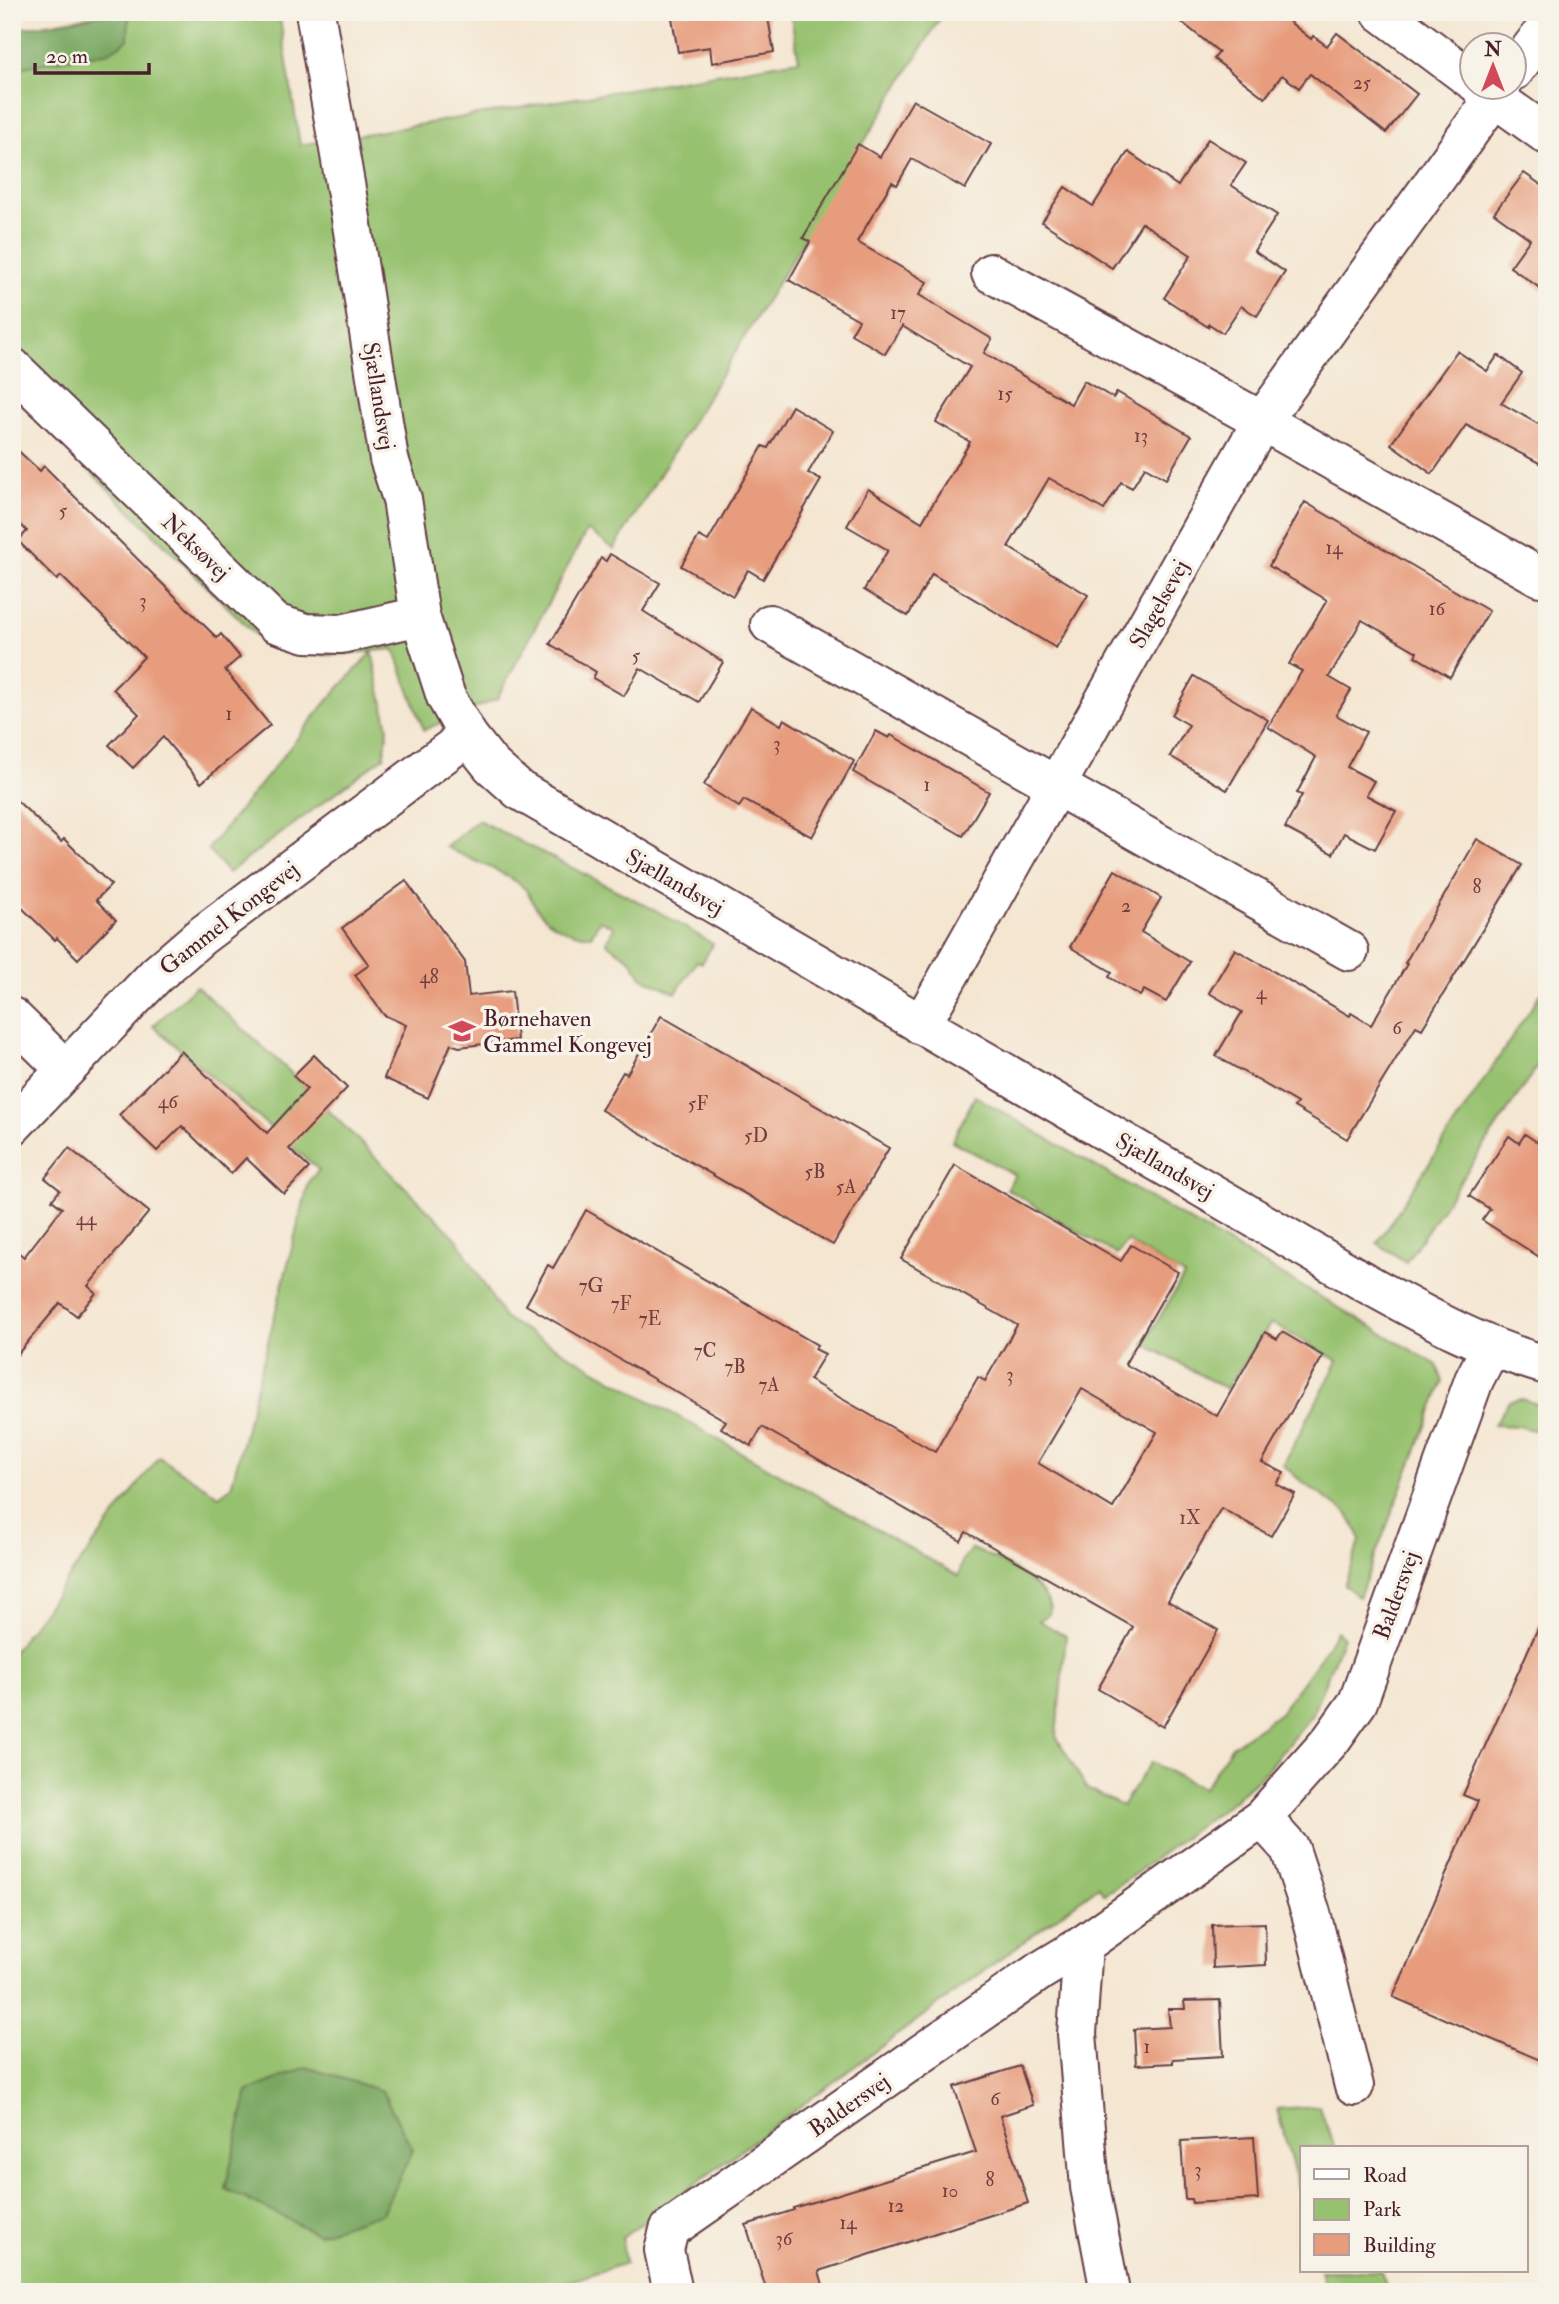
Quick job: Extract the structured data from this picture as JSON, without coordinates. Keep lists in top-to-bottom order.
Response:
{
  "streets": {
    "street": [
      "Sjællandsvej",
      "Neksøvej",
      "Slagelsevej",
      "Gammel Kongevej",
      "Baldersvej"
    ]
  },
  "crossings": [
    ["Sjællandsvej", "Neksøvej"],
    ["Sjællandsvej", "Slagelsevej"],
    ["Sjællandsvej", "Gammel Kongevej"],
    ["Sjællandsvej", "Baldersvej"]
  ],
  "places": {
    "school or university": ["Børnehaven Gammel Kongevej"]
  },
  "house_numbers": [
    "25",
    "17",
    "15",
    "13",
    "5",
    "14",
    "3",
    "16",
    "5",
    "1",
    "3",
    "1",
    "8",
    "2",
    "48",
    "4",
    "6",
    "46",
    "5F",
    "5D",
    "5B",
    "5A",
    "44",
    "7G",
    "7F",
    "7E",
    "7C",
    "7B",
    "3",
    "7A",
    "1X",
    "1",
    "6",
    "3",
    "8",
    "10",
    "12",
    "14",
    "36"
  ],
  "legend": ["Road", "Park", "Building"],
  "scale_bar": "20 m",
  "north": "top"
}
